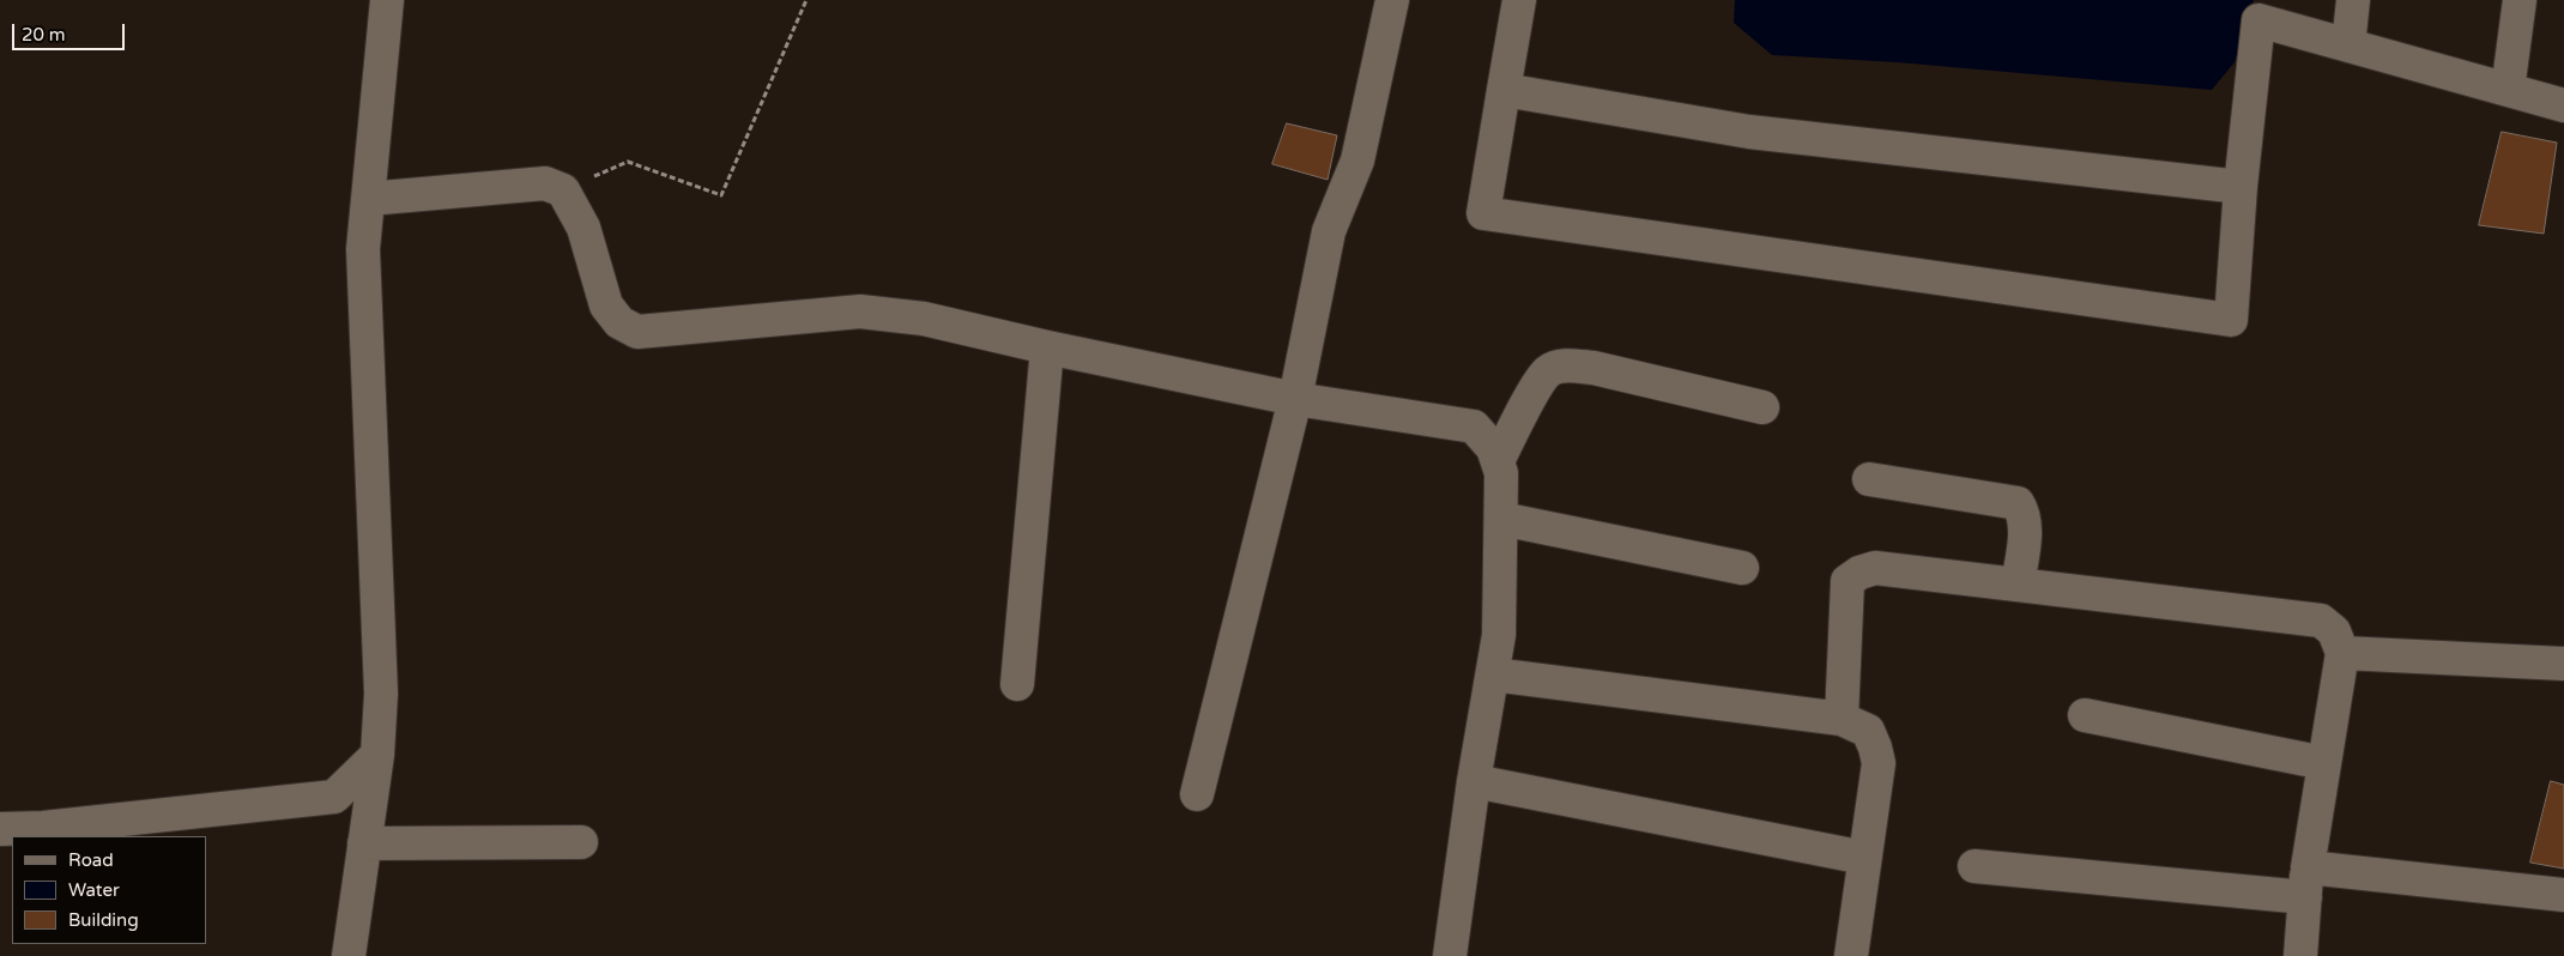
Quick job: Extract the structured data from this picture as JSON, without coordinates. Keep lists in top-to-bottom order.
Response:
{
  "legend": ["Road", "Water", "Building"],
  "scale_bar": "20 m"
}
